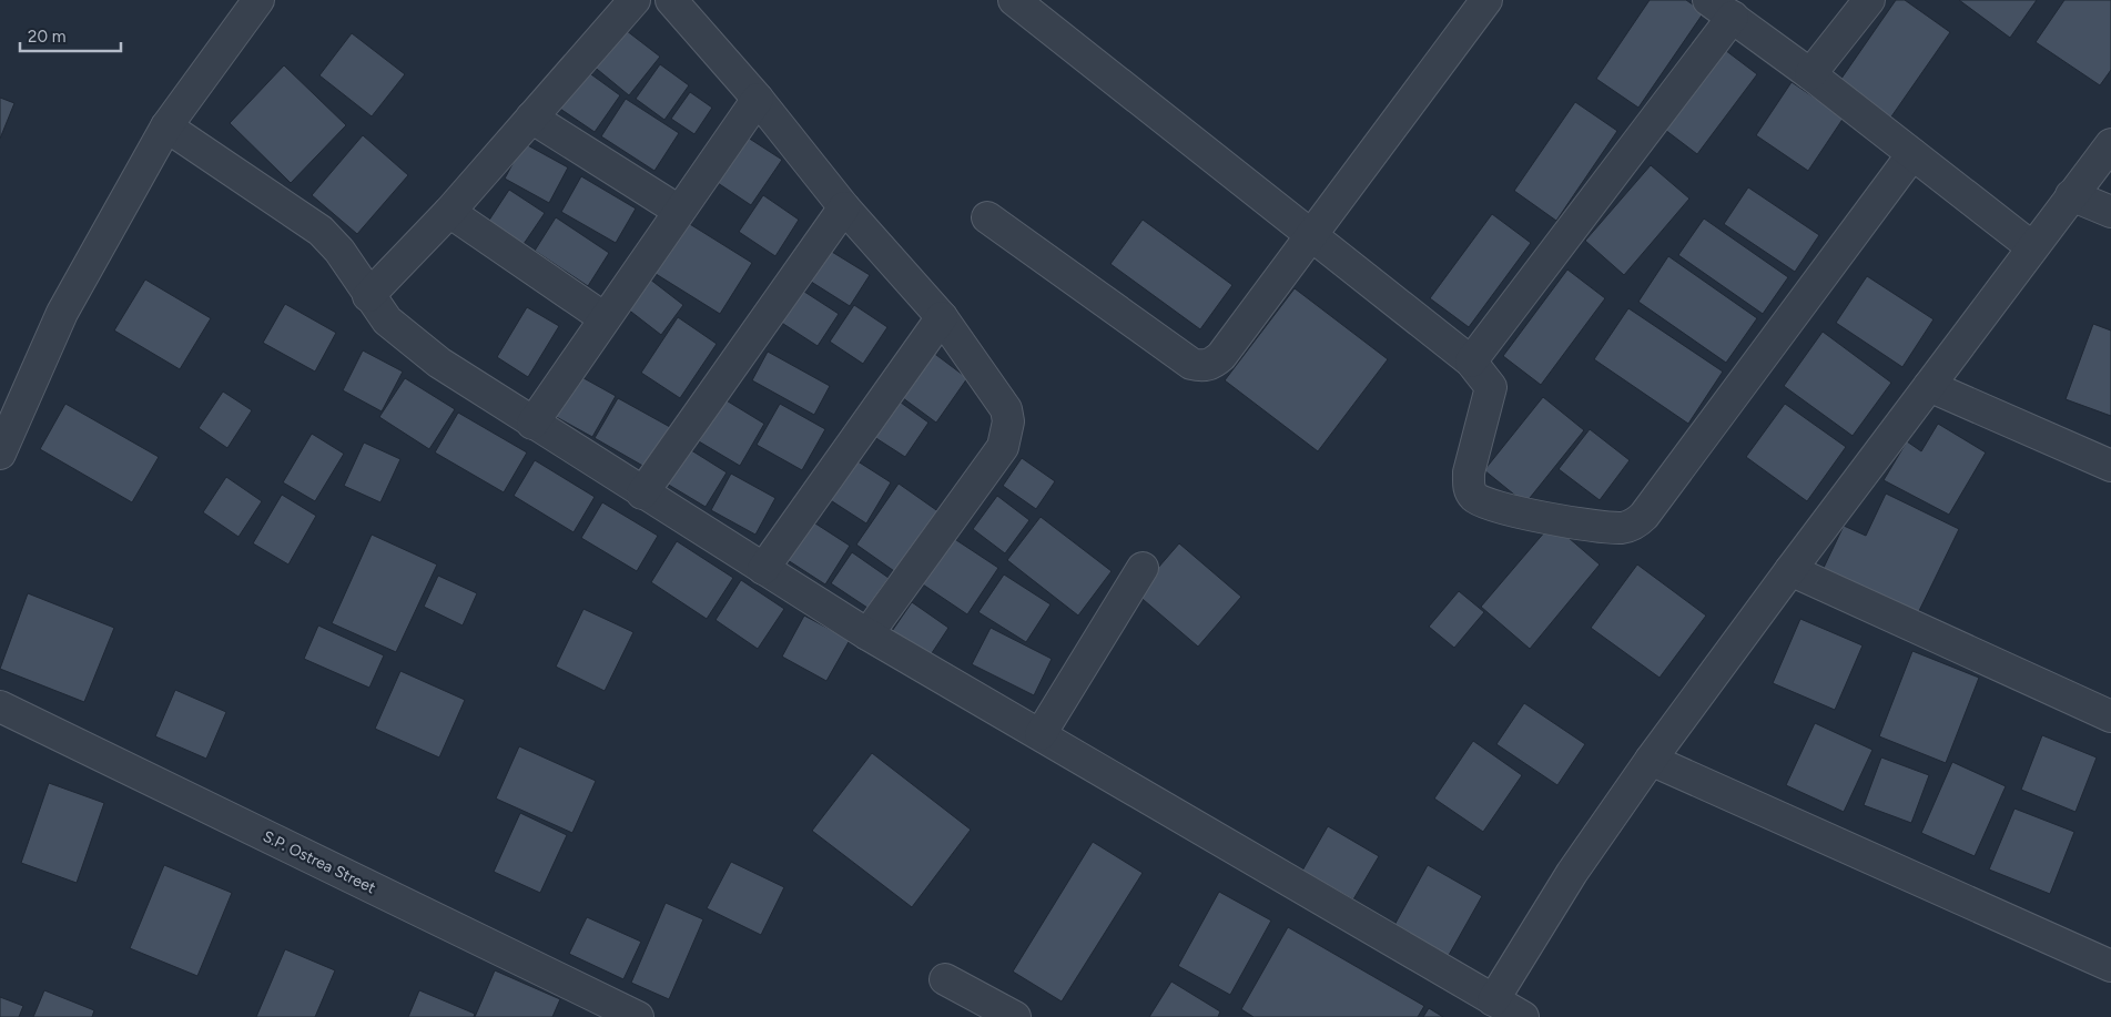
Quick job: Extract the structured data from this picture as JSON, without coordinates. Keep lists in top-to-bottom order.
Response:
{
  "streets": {
    "street": ["S.P. Ostrea Street"]
  },
  "scale_bar": "20 m"
}
